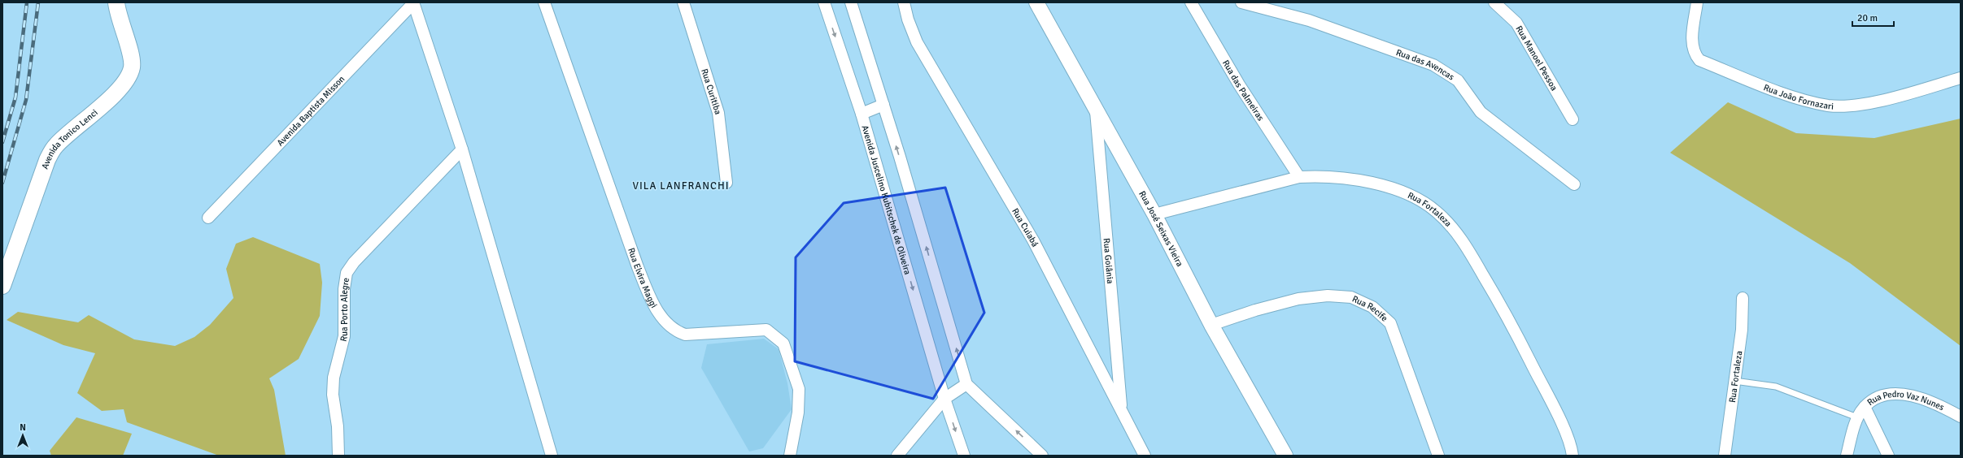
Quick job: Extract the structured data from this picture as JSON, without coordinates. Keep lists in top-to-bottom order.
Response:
{
  "streets": {
    "main road": ["Avenida Tonico Lenci"],
    "street": [
      "Rua Manoel Pessoa",
      "Rua das Avencas",
      "Rua das Palmeiras",
      "Rua Curitiba",
      "Rua João Fornazari",
      "Avenida Baptista Misson",
      "Avenida Juscelino Kubitschek de Oliveira",
      "Rua Fortaleza",
      "Rua Cuiabá",
      "Rua José Seixas Vieira",
      "Rua Goiânia",
      "Rua Elvira Maggi",
      "Rua Porto Alegre",
      "Rua Recife",
      "Rua Pedro Vaz Nunes"
    ]
  },
  "crossings": [
    ["Rua das Palmeiras", "Rua Fortaleza"],
    ["Rua Fortaleza", "Rua José Seixas Vieira"],
    ["Rua Cuiabá", "Rua Goiânia"],
    ["Rua José Seixas Vieira", "Rua Goiânia"],
    ["Rua José Seixas Vieira", "Rua Recife"]
  ],
  "districts": ["VILA LANFRANCHI"],
  "scale_bar": "20 m",
  "north": "top"
}
